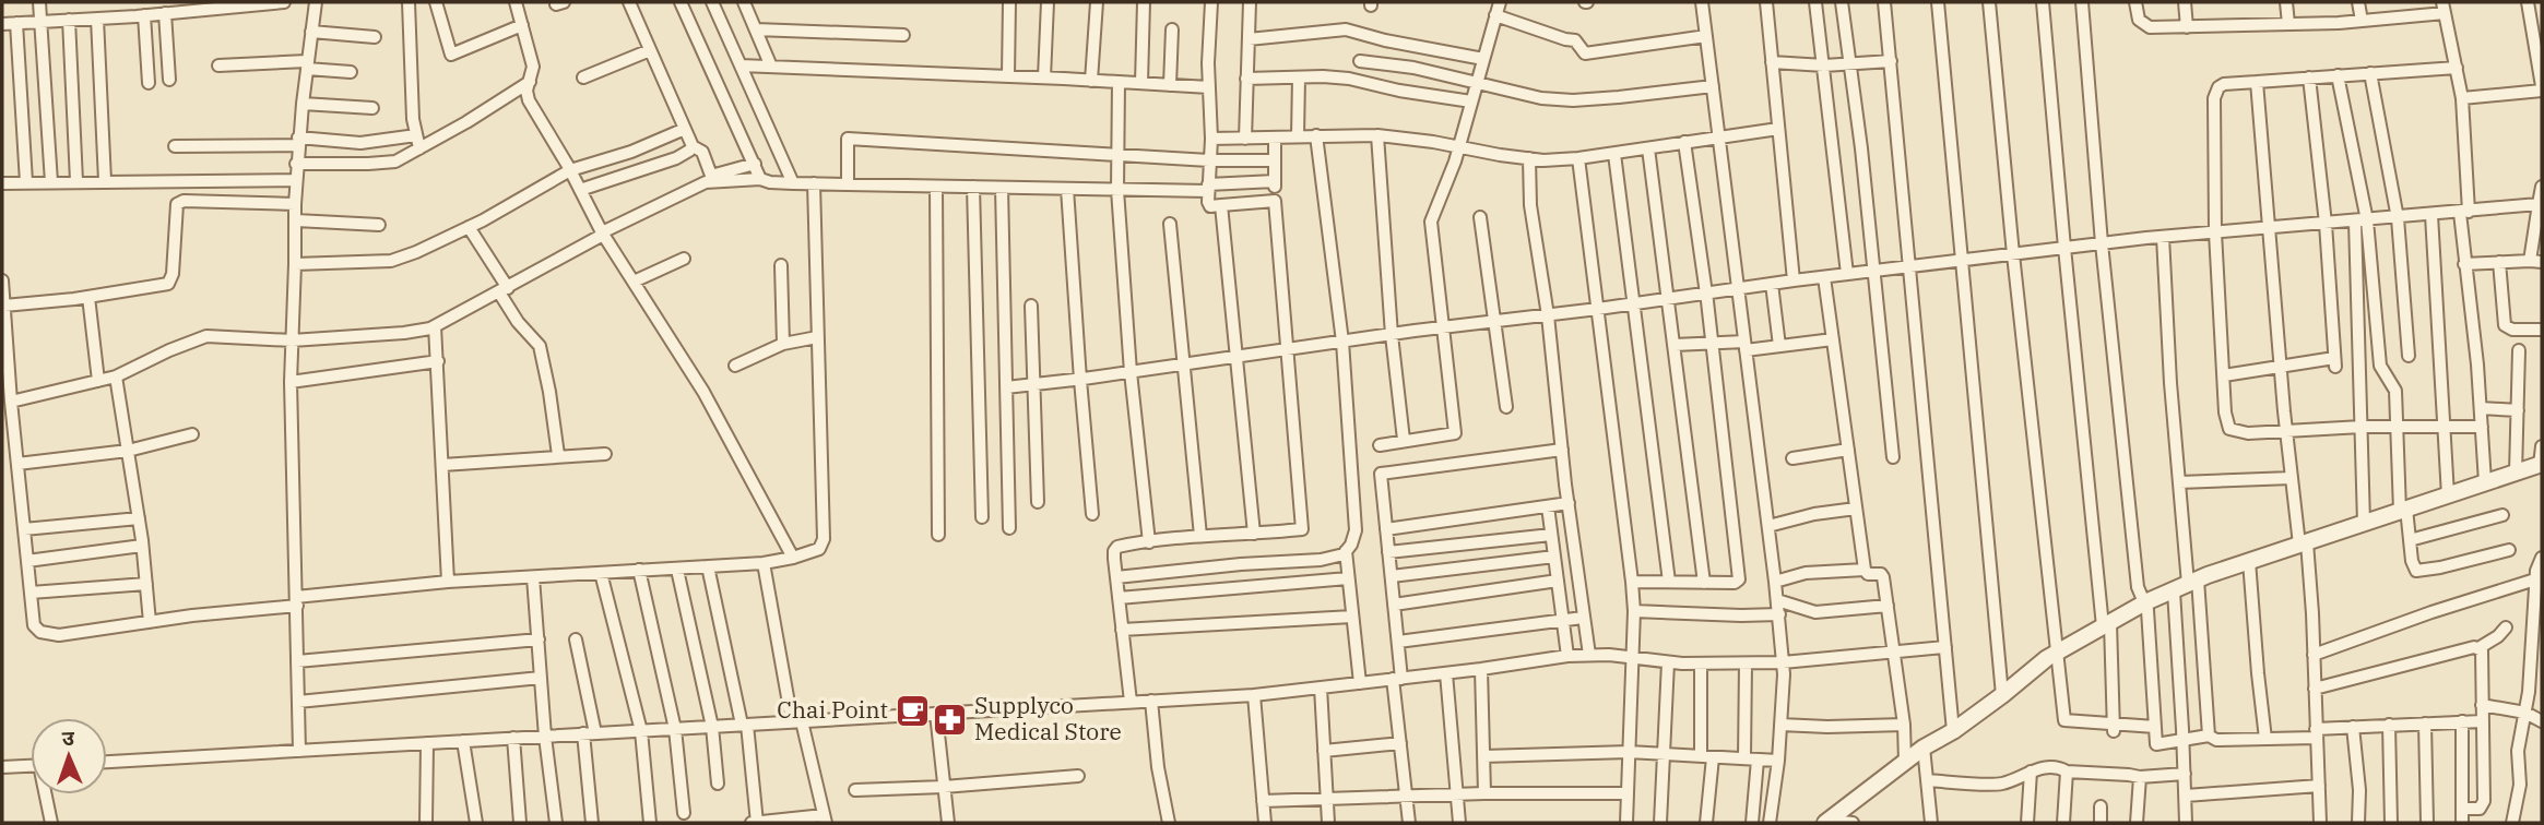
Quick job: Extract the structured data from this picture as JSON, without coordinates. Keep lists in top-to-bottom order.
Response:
{
  "places": {
    "cafe": ["Chai Point"],
    "pharmacy": ["Supplyco Medical Store"]
  },
  "north": "top"
}
